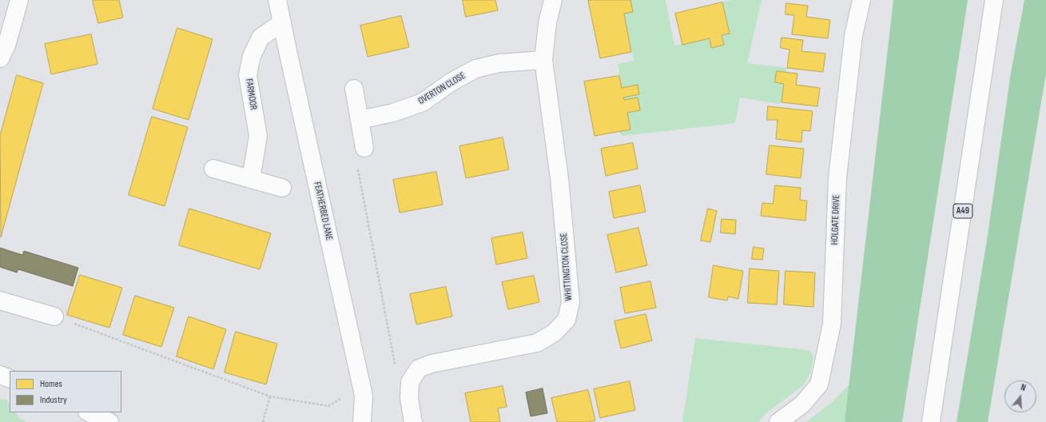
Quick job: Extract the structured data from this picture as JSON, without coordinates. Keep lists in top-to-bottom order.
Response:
{
  "streets": {
    "main road": [
      "OVERTON CLOSE",
      "FARMOOR",
      "FEATHERBED LANE",
      "A49",
      "HOLGATE DRIVE",
      "WHITTINGTON CLOSE"
    ]
  },
  "crossings": [
    ["OVERTON CLOSE", "WHITTINGTON CLOSE"],
    ["FARMOOR", "FEATHERBED LANE"]
  ],
  "legend": ["Homes", "Industry"],
  "north": "top"
}
